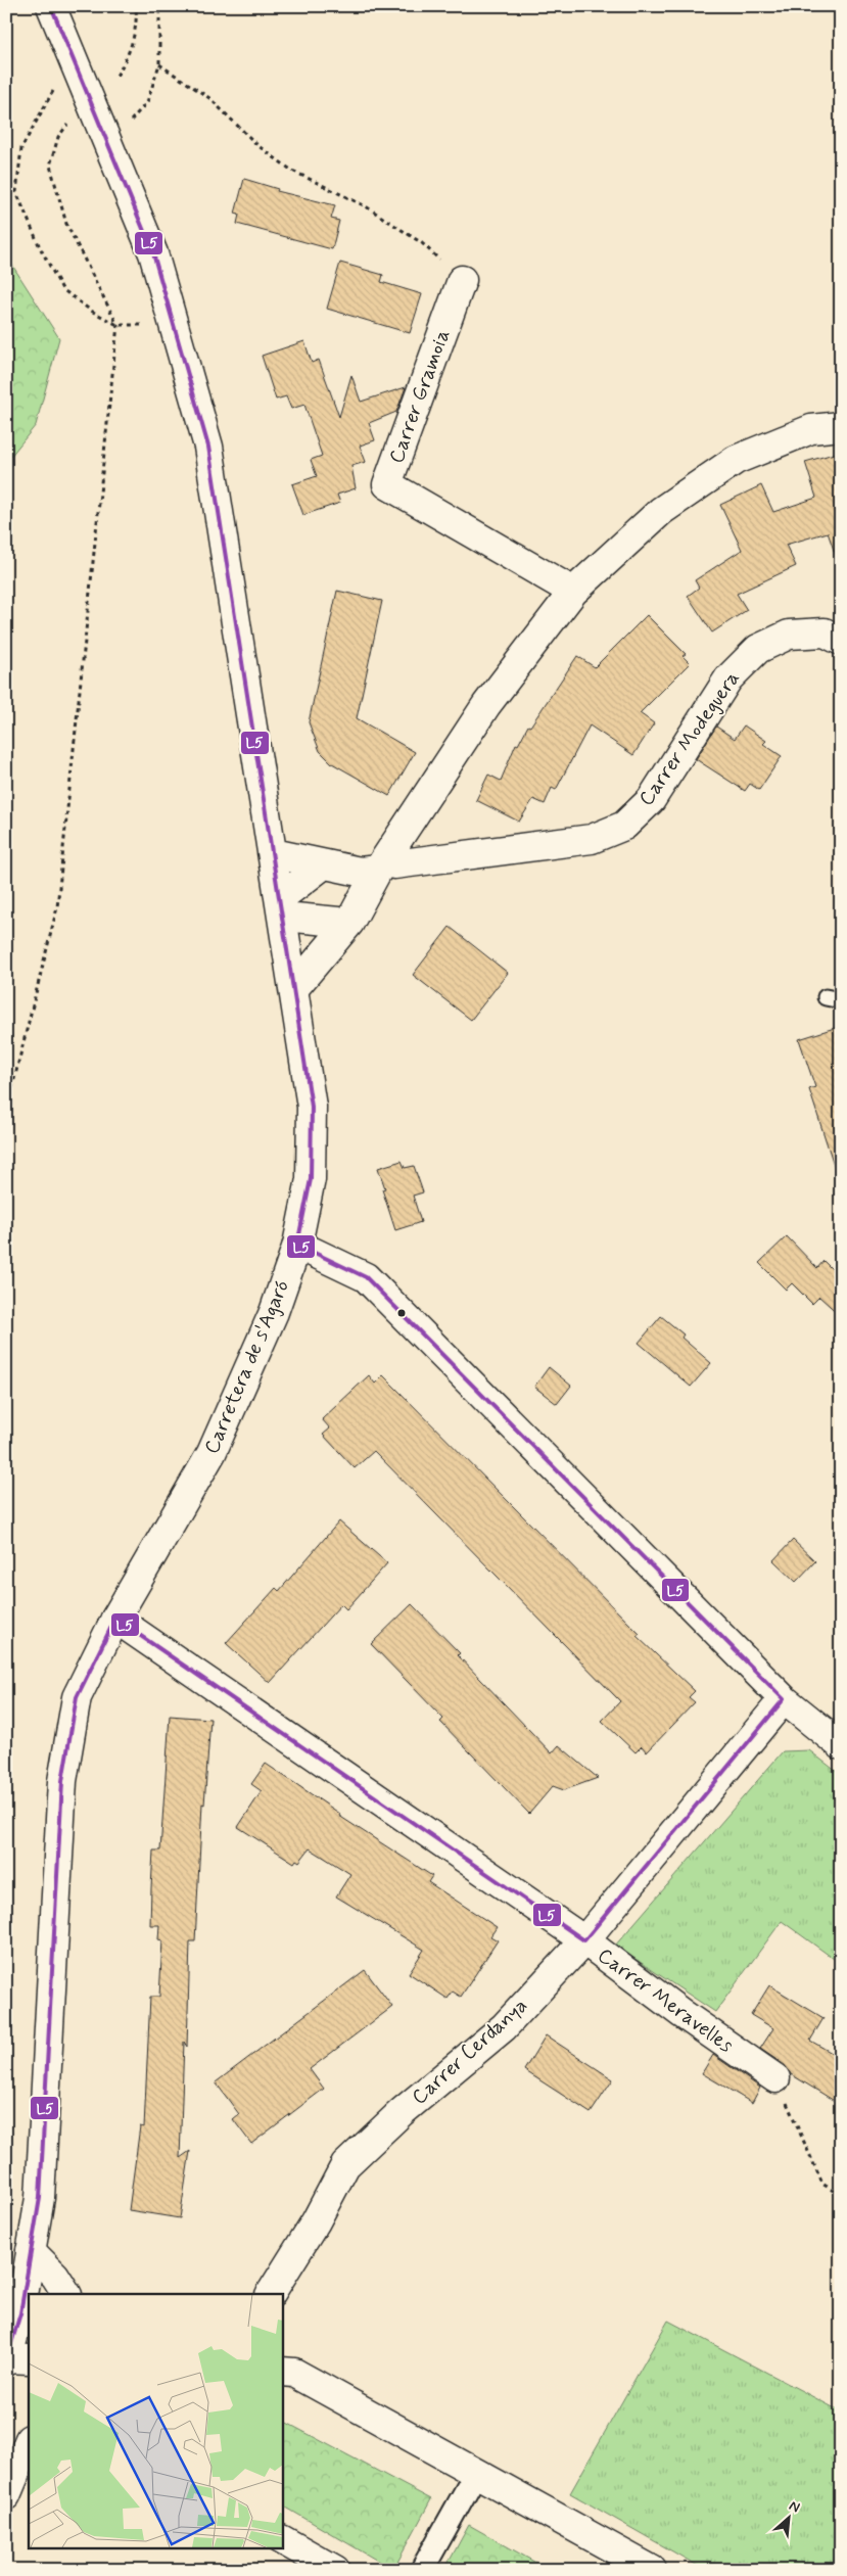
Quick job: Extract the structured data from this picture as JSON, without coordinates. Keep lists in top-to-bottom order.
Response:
{
  "streets": {
    "street": [
      "Carrer Gramoia",
      "Carrer Modeguera",
      "Carretera de s'Agaró",
      "Carrer Meravelles",
      "Carrer Cerdanya"
    ]
  },
  "crossings": [
    ["Carrer Modeguera", "Carretera de s'Agaró"],
    ["Carretera de s'Agaró", "Carrer Meravelles"],
    ["Carrer Meravelles", "Carrer Cerdanya"]
  ],
  "lines": ["transit line L5"],
  "north": "top right"
}
